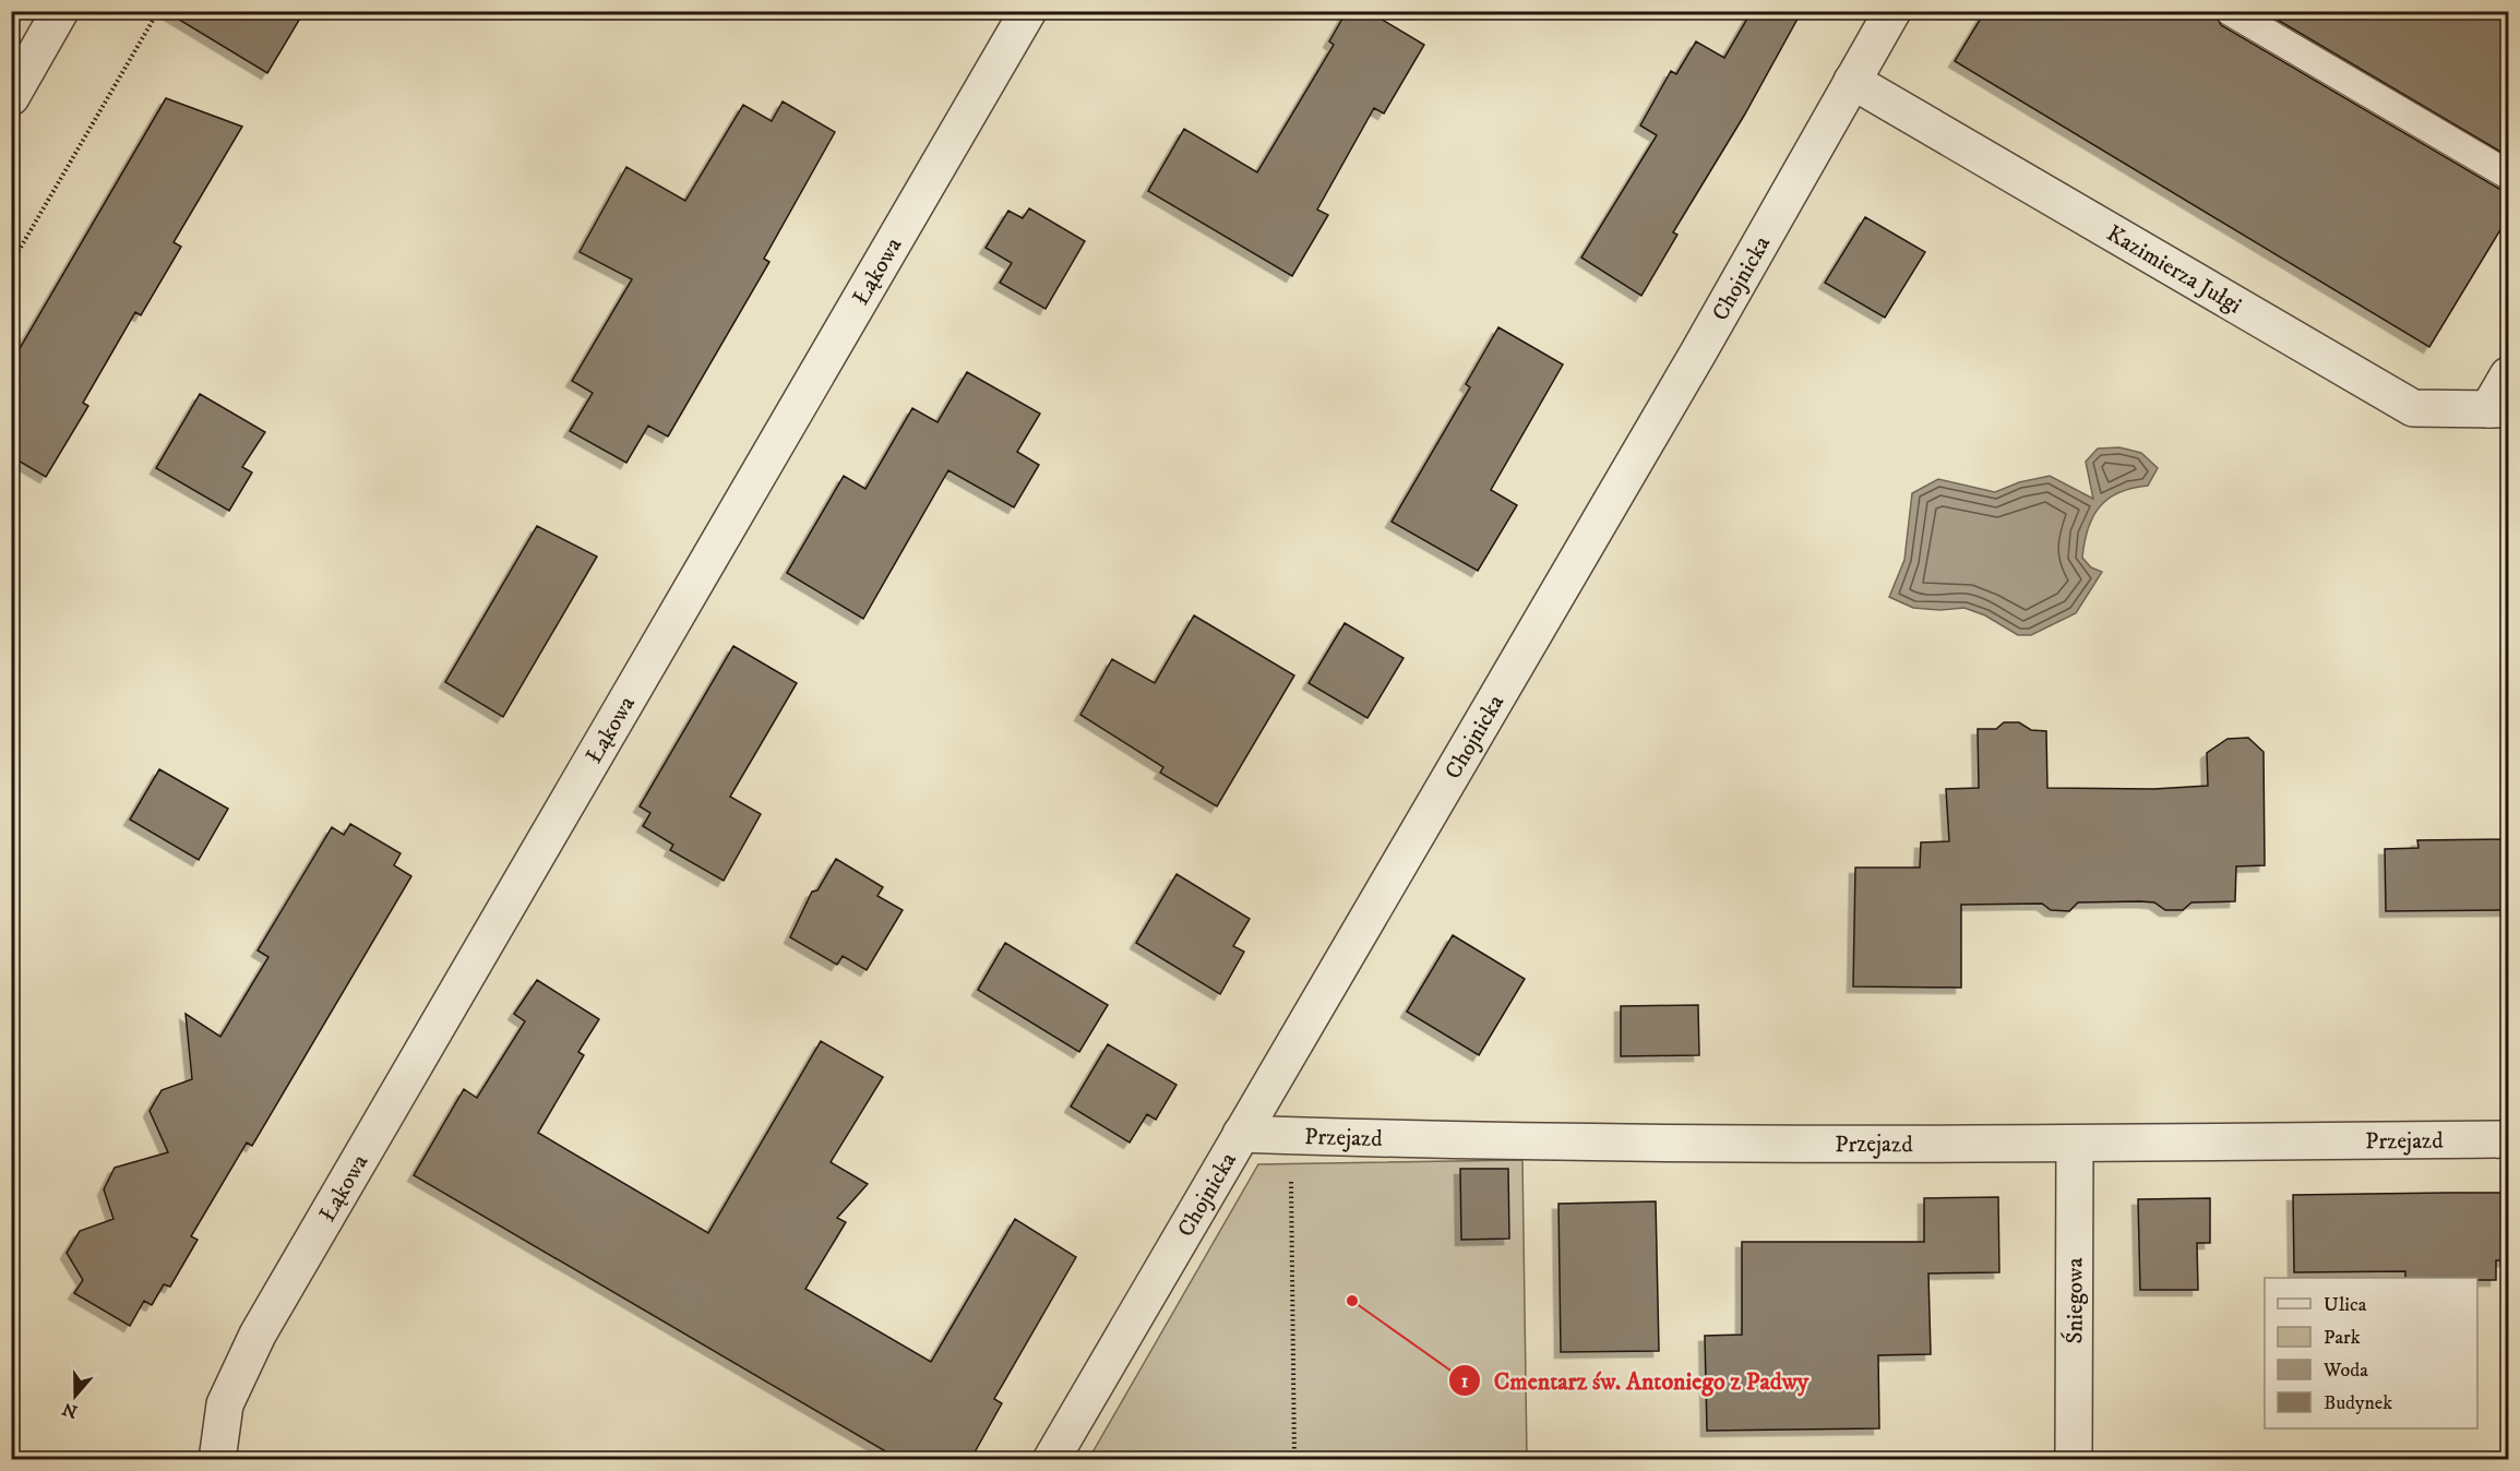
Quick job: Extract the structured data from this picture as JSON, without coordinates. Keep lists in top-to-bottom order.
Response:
{
  "streets": {
    "street": [
      "Kazimierza Jułgi",
      "Łąkowa",
      "Chojnicka",
      "Przejazd",
      "Śniegowa"
    ]
  },
  "crossings": [
    ["Kazimierza Jułgi", "Chojnicka"],
    ["Chojnicka", "Przejazd"],
    ["Przejazd", "Śniegowa"]
  ],
  "places": ["Cmentarz św. Antoniego z Padwy"],
  "legend": [
    "Ulica",
    "Park",
    "Woda",
    "Budynek"
  ],
  "north": "bottom"
}
